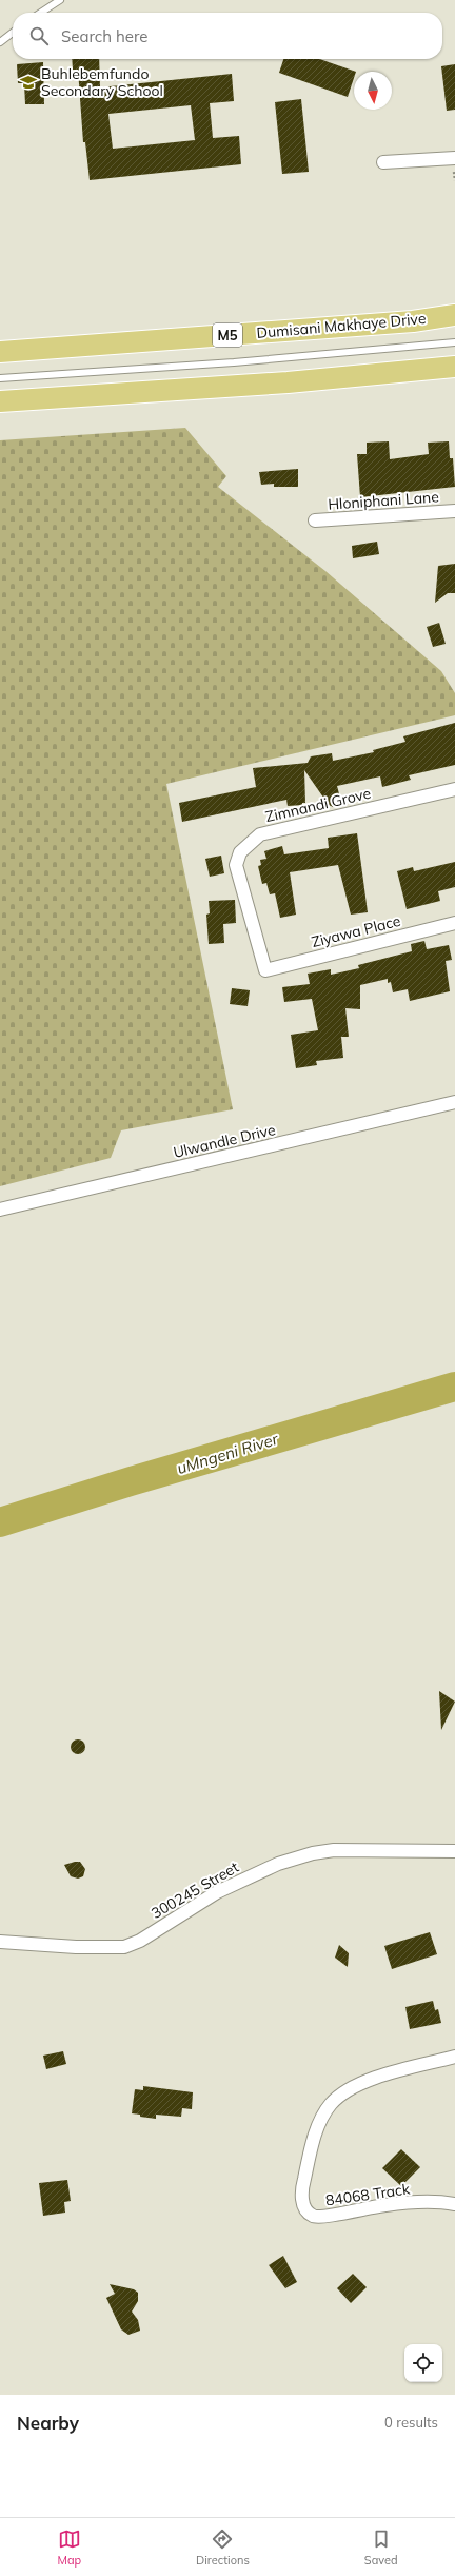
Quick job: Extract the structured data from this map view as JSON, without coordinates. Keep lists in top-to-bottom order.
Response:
{
  "streets": {
    "main road": ["Dumisani Makhaye Drive", "M5"],
    "street": [
      "Hloniphani Lane",
      "Zimnandi Grove",
      "Ziyawa Place",
      "Ulwandle Drive",
      "300245 Street",
      "84068 Track"
    ]
  },
  "crossings": [
    ["Zimnandi Grove", "Ziyawa Place"]
  ],
  "water": ["uMngeni River"],
  "places": {
    "school or university": ["Buhlebemfundo Secondary School"]
  },
  "north": "bottom",
  "page": {
    "search": "Search here",
    "heading": ["Nearby", "0 results"],
    "nav": ["Map", "Directions", "Saved"]
  }
}
